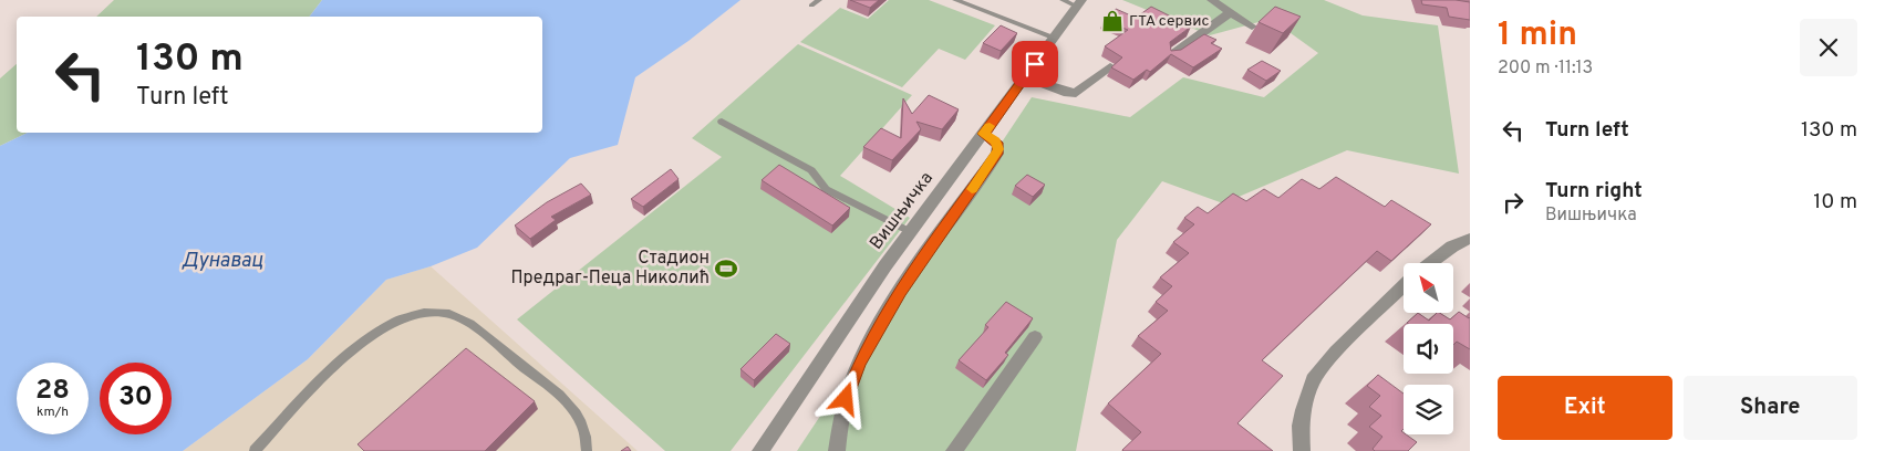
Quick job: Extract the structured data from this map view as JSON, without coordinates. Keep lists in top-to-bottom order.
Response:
{
  "streets": {
    "street": ["Вишњичка"]
  },
  "water": ["Дунавац"],
  "places": {
    "shop": ["ГТА сервис"],
    "sports": ["Стадион Предраг-Пеца Николић"]
  },
  "north": "top left",
  "page": {
    "heading": ["1 min", "200 m · 11:13"],
    "turn": ["130 m", "Turn left"],
    "list": [
      {
        "name": "Turn left",
        "value": "130 m"
      },
      {
        "name": "Turn right",
        "note": "Вишњичка",
        "value": "10 m"
      }
    ],
    "speed": "28 km/h",
    "limit": "30",
    "buttons": ["Exit", "Share"]
  }
}
